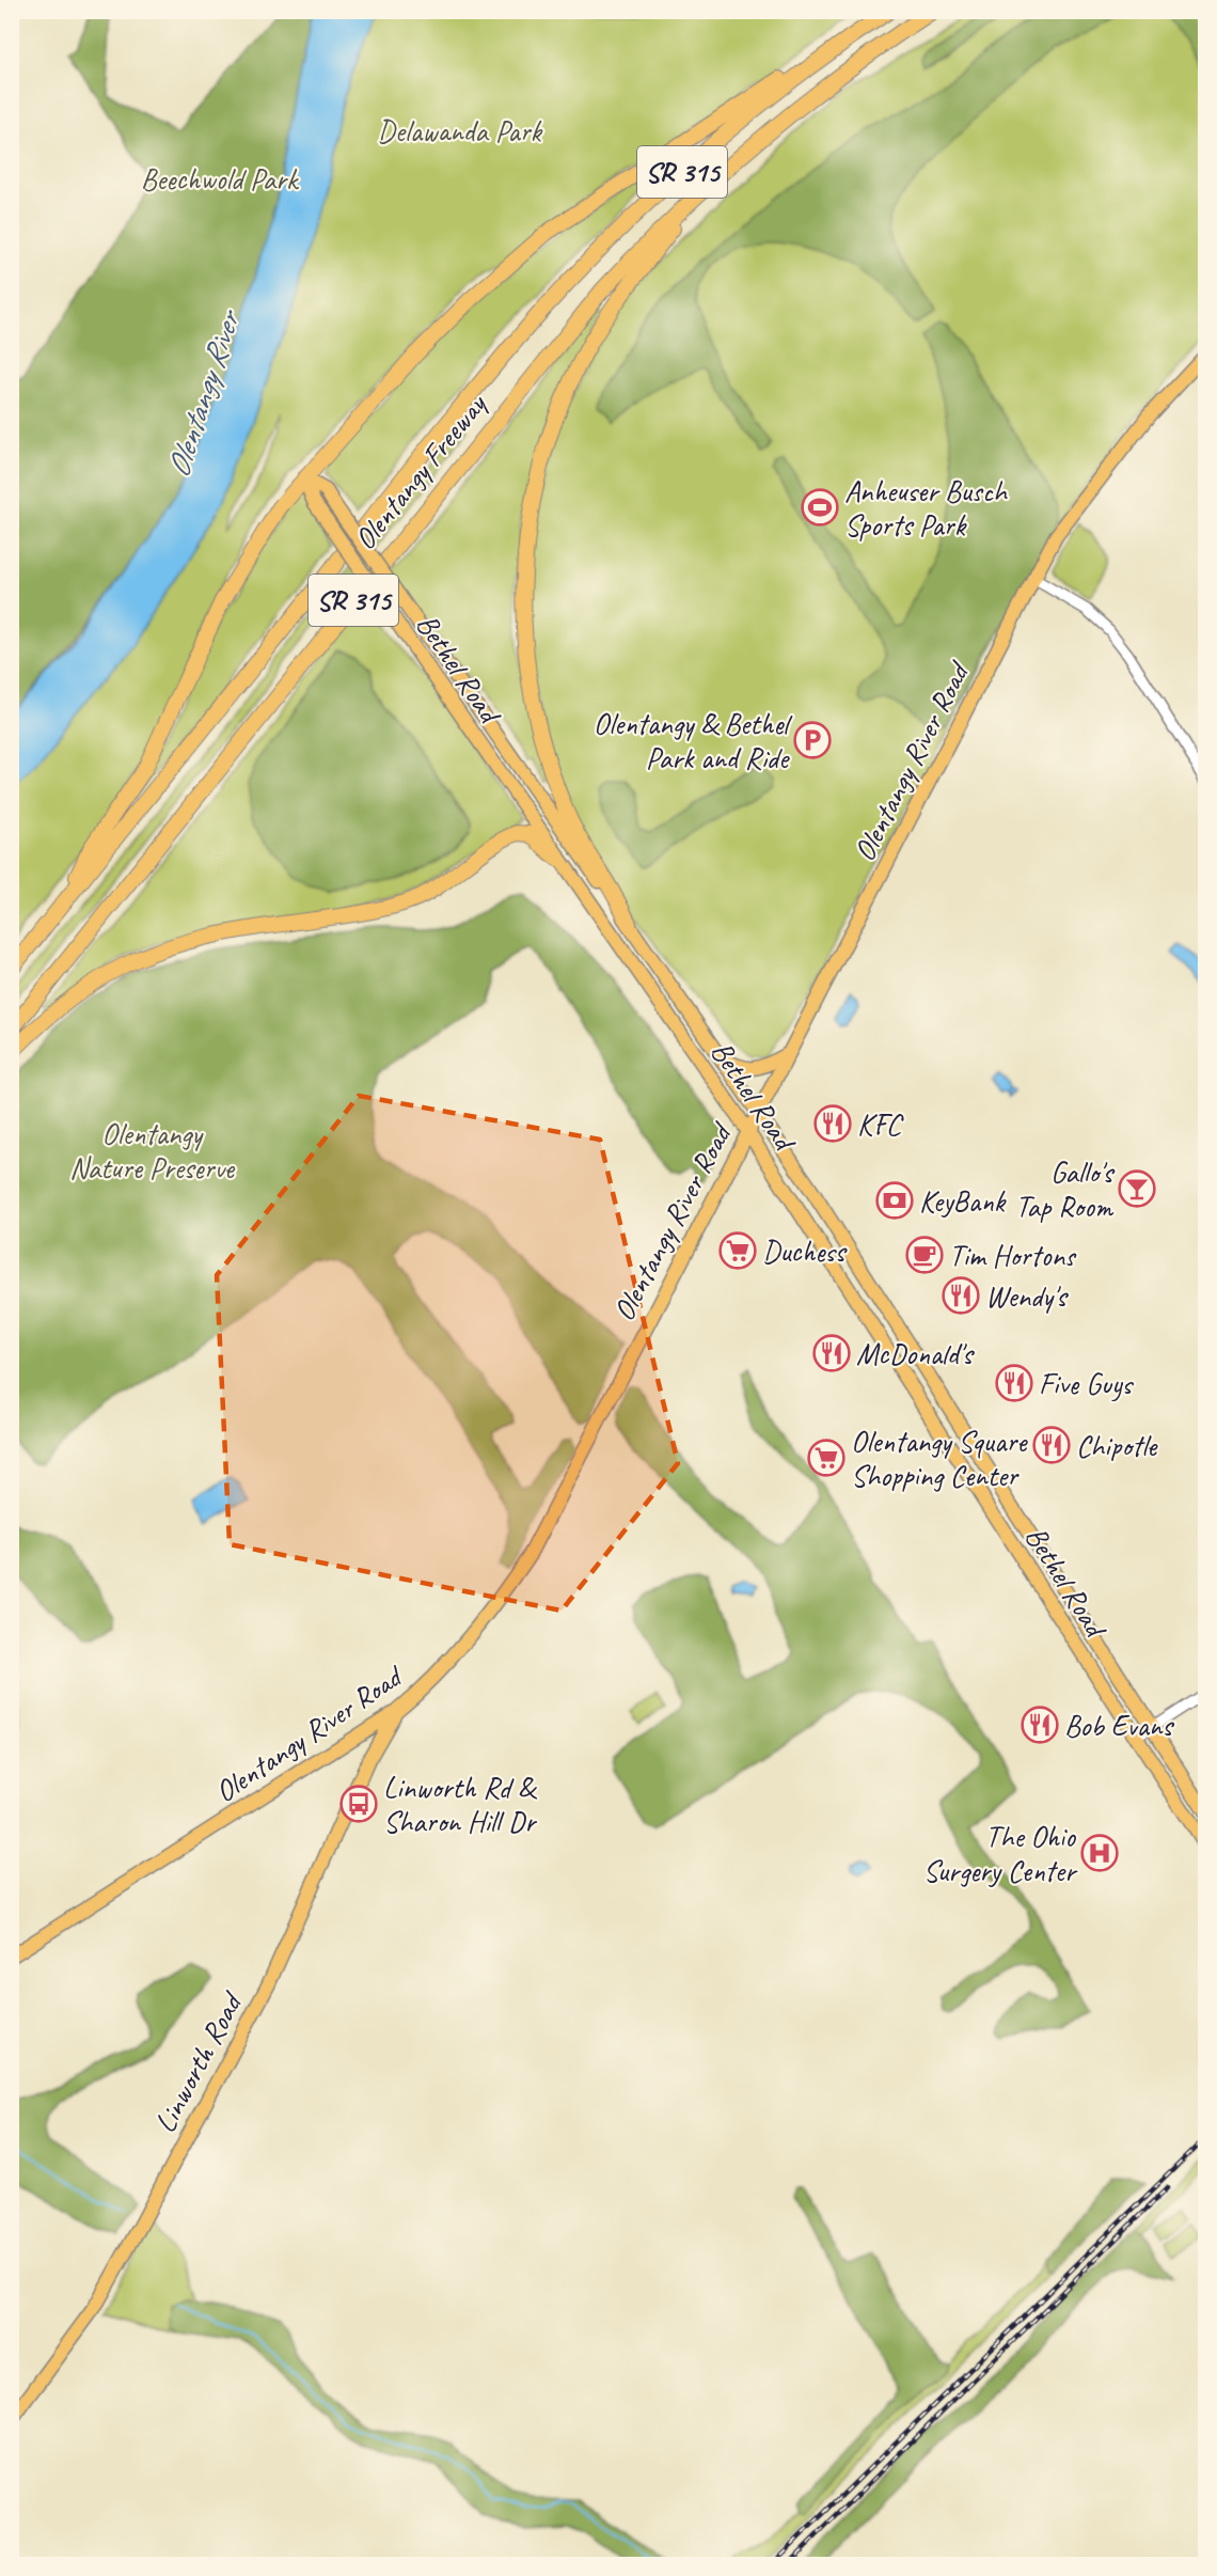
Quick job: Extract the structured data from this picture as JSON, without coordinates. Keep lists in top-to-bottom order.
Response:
{
  "streets": {
    "highway": ["SR 315", "Olentangy Freeway"],
    "main road": ["Bethel Road", "Olentangy River Road", "Linworth Road"]
  },
  "crossings": [
    ["Bethel Road", "Olentangy River Road"],
    ["Olentangy River Road", "Linworth Road"]
  ],
  "water": ["Olentangy River"],
  "parks": ["Delawanda Park", "Beechwold Park", "Olentangy Nature Preserve"],
  "places": {
    "sports": ["Anheuser Busch Sports Park"],
    "parking": ["Olentangy & Bethel Park and Ride"],
    "restaurant": [
      "KFC",
      "Wendy's",
      "McDonald's",
      "Five Guys",
      "Chipotle",
      "Bob Evans"
    ],
    "bar": ["Gallo's Tap Room"],
    "bank": ["KeyBank"],
    "supermarket": ["Duchess", "Olentangy Square Shopping Center"],
    "cafe": ["Tim Hortons"],
    "bus stop": ["Linworth Rd & Sharon Hill Dr"],
    "hospital": ["The Ohio Surgery Center"]
  }
}
